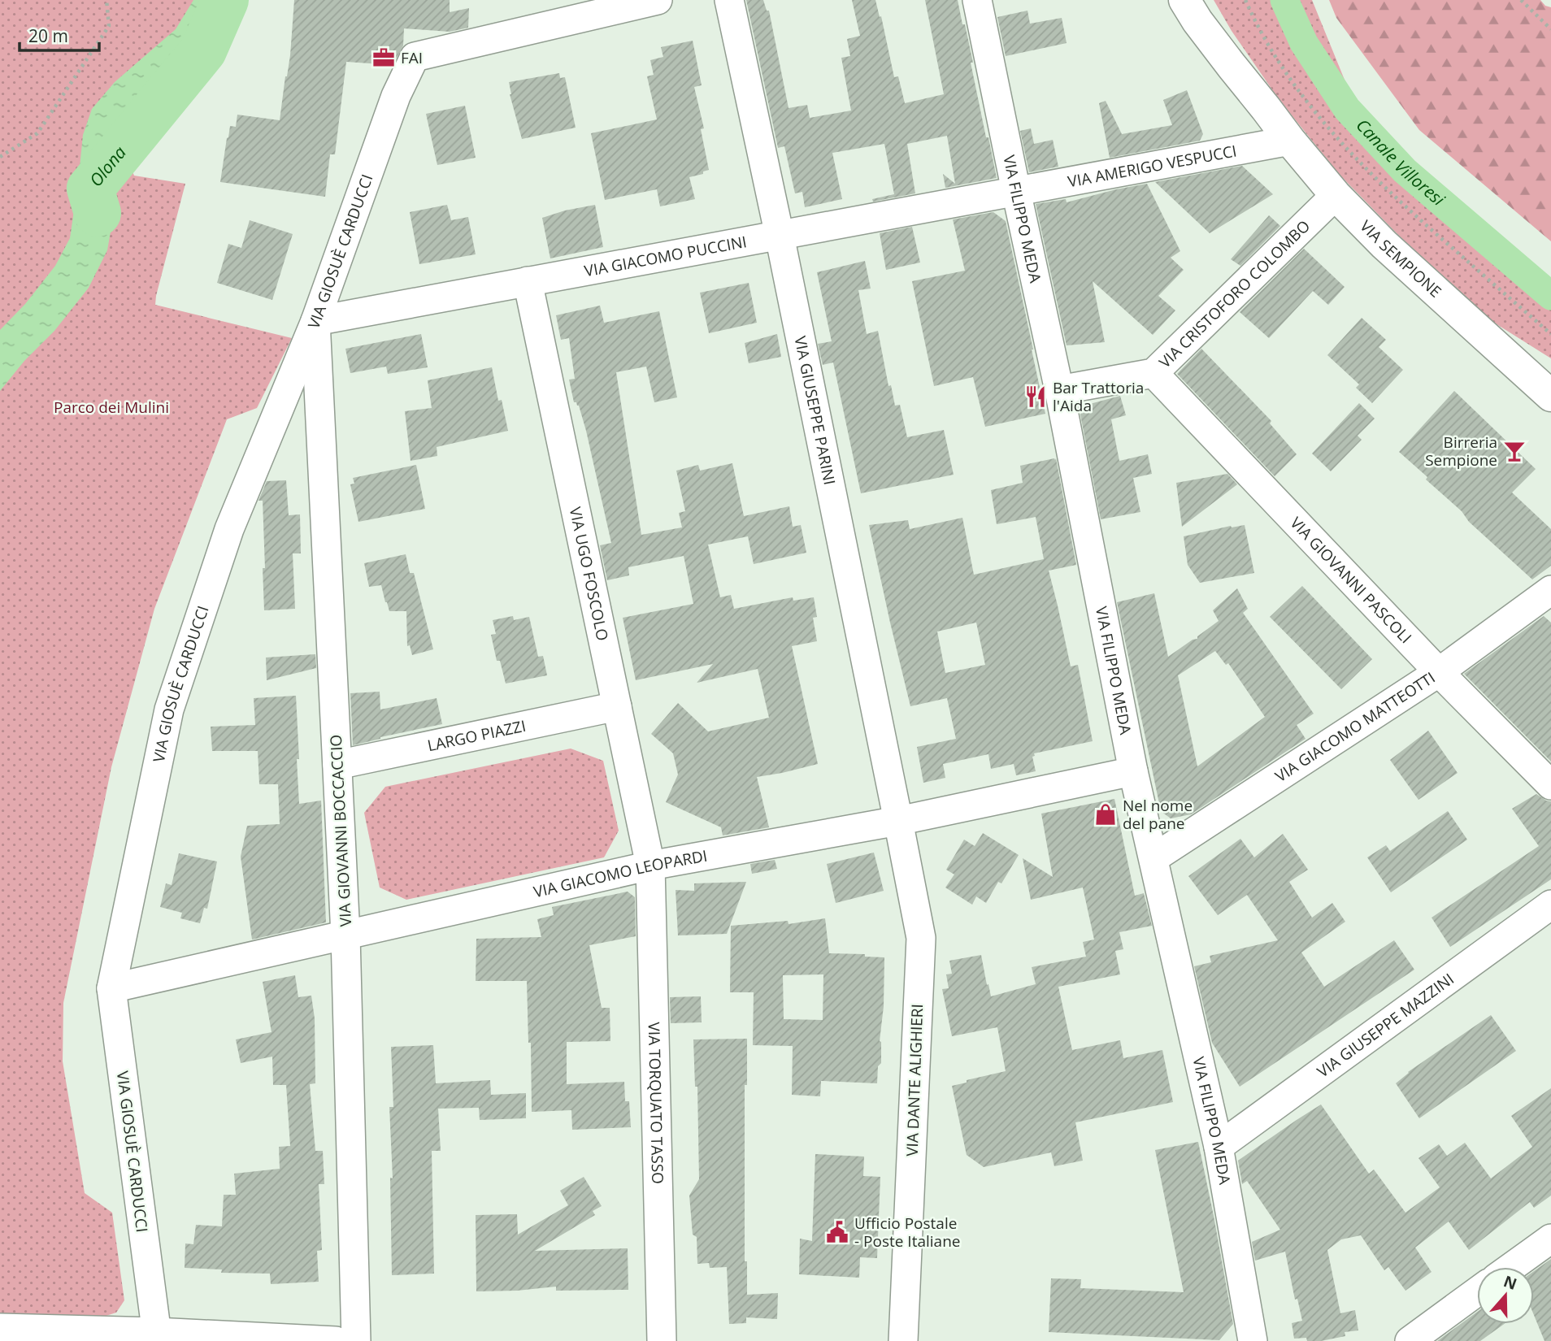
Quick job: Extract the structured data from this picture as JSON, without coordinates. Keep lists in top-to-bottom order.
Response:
{
  "streets": {
    "main road": ["VIA SEMPIONE"],
    "street": [
      "VIA AMERIGO VESPUCCI",
      "VIA FILIPPO MEDA",
      "VIA GIOSUÈ CARDUCCI",
      "VIA GIACOMO PUCCINI",
      "VIA CRISTOFORO COLOMBO",
      "VIA GIUSEPPE PARINI",
      "VIA UGO FOSCOLO",
      "VIA GIOVANNI PASCOLI",
      "VIA GIACOMO MATTEOTTI",
      "LARGO PIAZZI",
      "VIA GIOVANNI BOCCACCIO",
      "VIA GIACOMO LEOPARDI",
      "VIA GIUSEPPE MAZZINI",
      "VIA DANTE ALIGHIERI",
      "VIA TORQUATO TASSO"
    ]
  },
  "crossings": [
    ["VIA AMERIGO VESPUCCI", "VIA FILIPPO MEDA"],
    ["VIA AMERIGO VESPUCCI", "VIA GIACOMO PUCCINI"],
    ["VIA AMERIGO VESPUCCI", "VIA SEMPIONE"],
    ["VIA FILIPPO MEDA", "VIA GIACOMO PUCCINI"],
    ["VIA FILIPPO MEDA", "VIA CRISTOFORO COLOMBO"],
    ["VIA FILIPPO MEDA", "VIA GIACOMO MATTEOTTI"],
    ["VIA FILIPPO MEDA", "VIA GIACOMO LEOPARDI"],
    ["VIA FILIPPO MEDA", "VIA GIUSEPPE MAZZINI"],
    ["VIA GIOSUÈ CARDUCCI", "VIA GIACOMO PUCCINI"],
    ["VIA GIOSUÈ CARDUCCI", "VIA GIOVANNI BOCCACCIO"],
    ["VIA GIOSUÈ CARDUCCI", "VIA GIACOMO LEOPARDI"],
    ["VIA GIACOMO PUCCINI", "VIA GIUSEPPE PARINI"],
    ["VIA GIACOMO PUCCINI", "VIA UGO FOSCOLO"],
    ["VIA GIACOMO PUCCINI", "VIA GIOVANNI BOCCACCIO"],
    ["VIA SEMPIONE", "VIA CRISTOFORO COLOMBO"],
    ["VIA CRISTOFORO COLOMBO", "VIA GIOVANNI PASCOLI"],
    ["VIA GIUSEPPE PARINI", "VIA GIACOMO LEOPARDI"],
    ["VIA GIUSEPPE PARINI", "VIA DANTE ALIGHIERI"],
    ["VIA UGO FOSCOLO", "LARGO PIAZZI"],
    ["VIA UGO FOSCOLO", "VIA GIACOMO LEOPARDI"],
    ["VIA UGO FOSCOLO", "VIA TORQUATO TASSO"],
    ["VIA GIOVANNI PASCOLI", "VIA GIACOMO MATTEOTTI"],
    ["LARGO PIAZZI", "VIA GIOVANNI BOCCACCIO"],
    ["VIA GIOVANNI BOCCACCIO", "VIA GIACOMO LEOPARDI"],
    ["VIA GIACOMO LEOPARDI", "VIA DANTE ALIGHIERI"],
    ["VIA GIACOMO LEOPARDI", "VIA TORQUATO TASSO"]
  ],
  "water": ["Canale Villoresi", "Olona"],
  "parks": ["Parco dei Mulini"],
  "places": {
    "office": ["FAI"],
    "restaurant": ["Bar Trattoria l'Aida"],
    "bar": ["Birreria Sempione"],
    "shop": ["Nel nome del pane"],
    "public building": ["Ufficio Postale - Poste Italiane"]
  },
  "scale_bar": "20 m",
  "north": "top"
}
